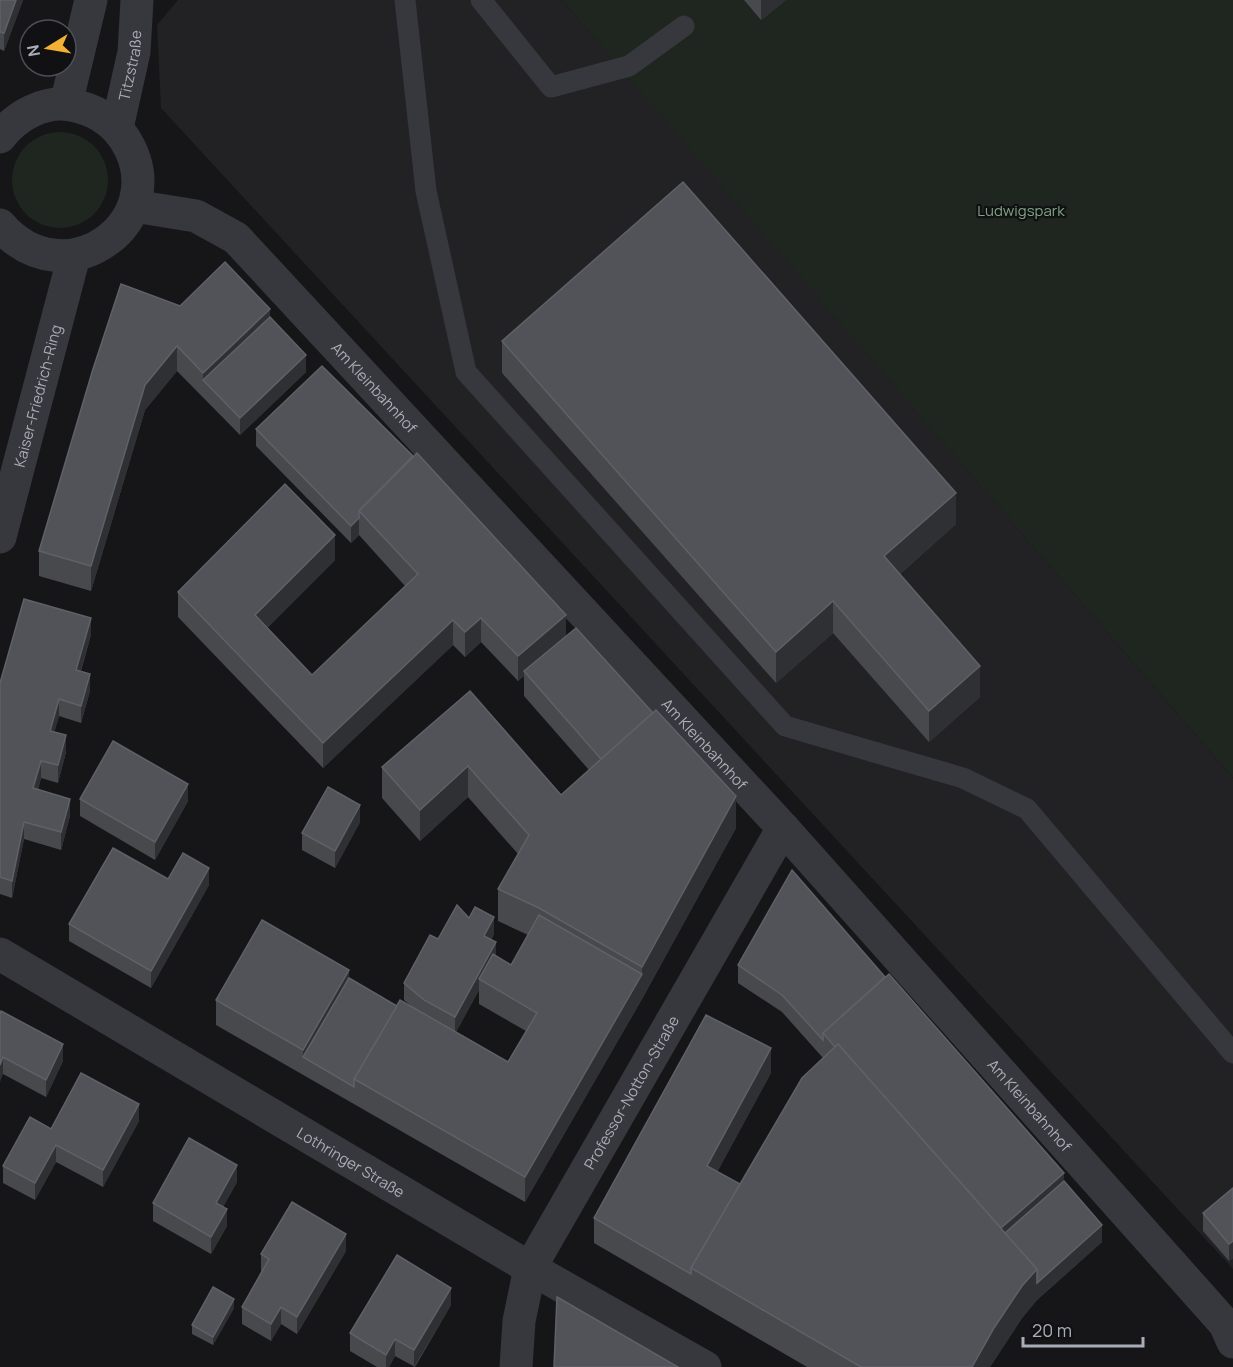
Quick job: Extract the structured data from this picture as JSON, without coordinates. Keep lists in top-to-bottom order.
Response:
{
  "streets": {
    "street": [
      "Titzstraße",
      "Am Kleinbahnhof",
      "Kaiser-Friedrich-Ring",
      "Professor-Notton-Straße",
      "Lothringer Straße"
    ]
  },
  "crossings": [
    ["Am Kleinbahnhof", "Professor-Notton-Straße"],
    ["Professor-Notton-Straße", "Lothringer Straße"]
  ],
  "parks": ["Ludwigspark"],
  "scale_bar": "20 m",
  "north": "left"
}
